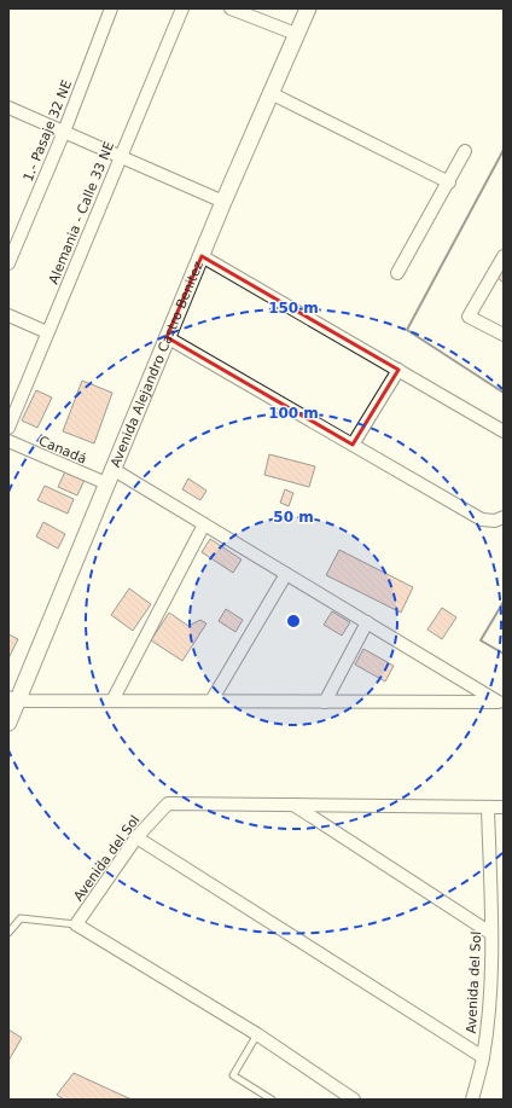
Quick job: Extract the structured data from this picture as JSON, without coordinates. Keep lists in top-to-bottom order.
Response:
{
  "streets": {
    "street": [
      "1.- Pasaje 32 NE",
      "Alemania - Calle 33 NE",
      "Avenida Alejandro Castro Benitez",
      "Canadá",
      "Avenida del Sol"
    ]
  },
  "crossings": [
    ["Avenida Alejandro Castro Benitez", "Canadá"]
  ],
  "rings": ["150 m", "100 m", "50 m"]
}
